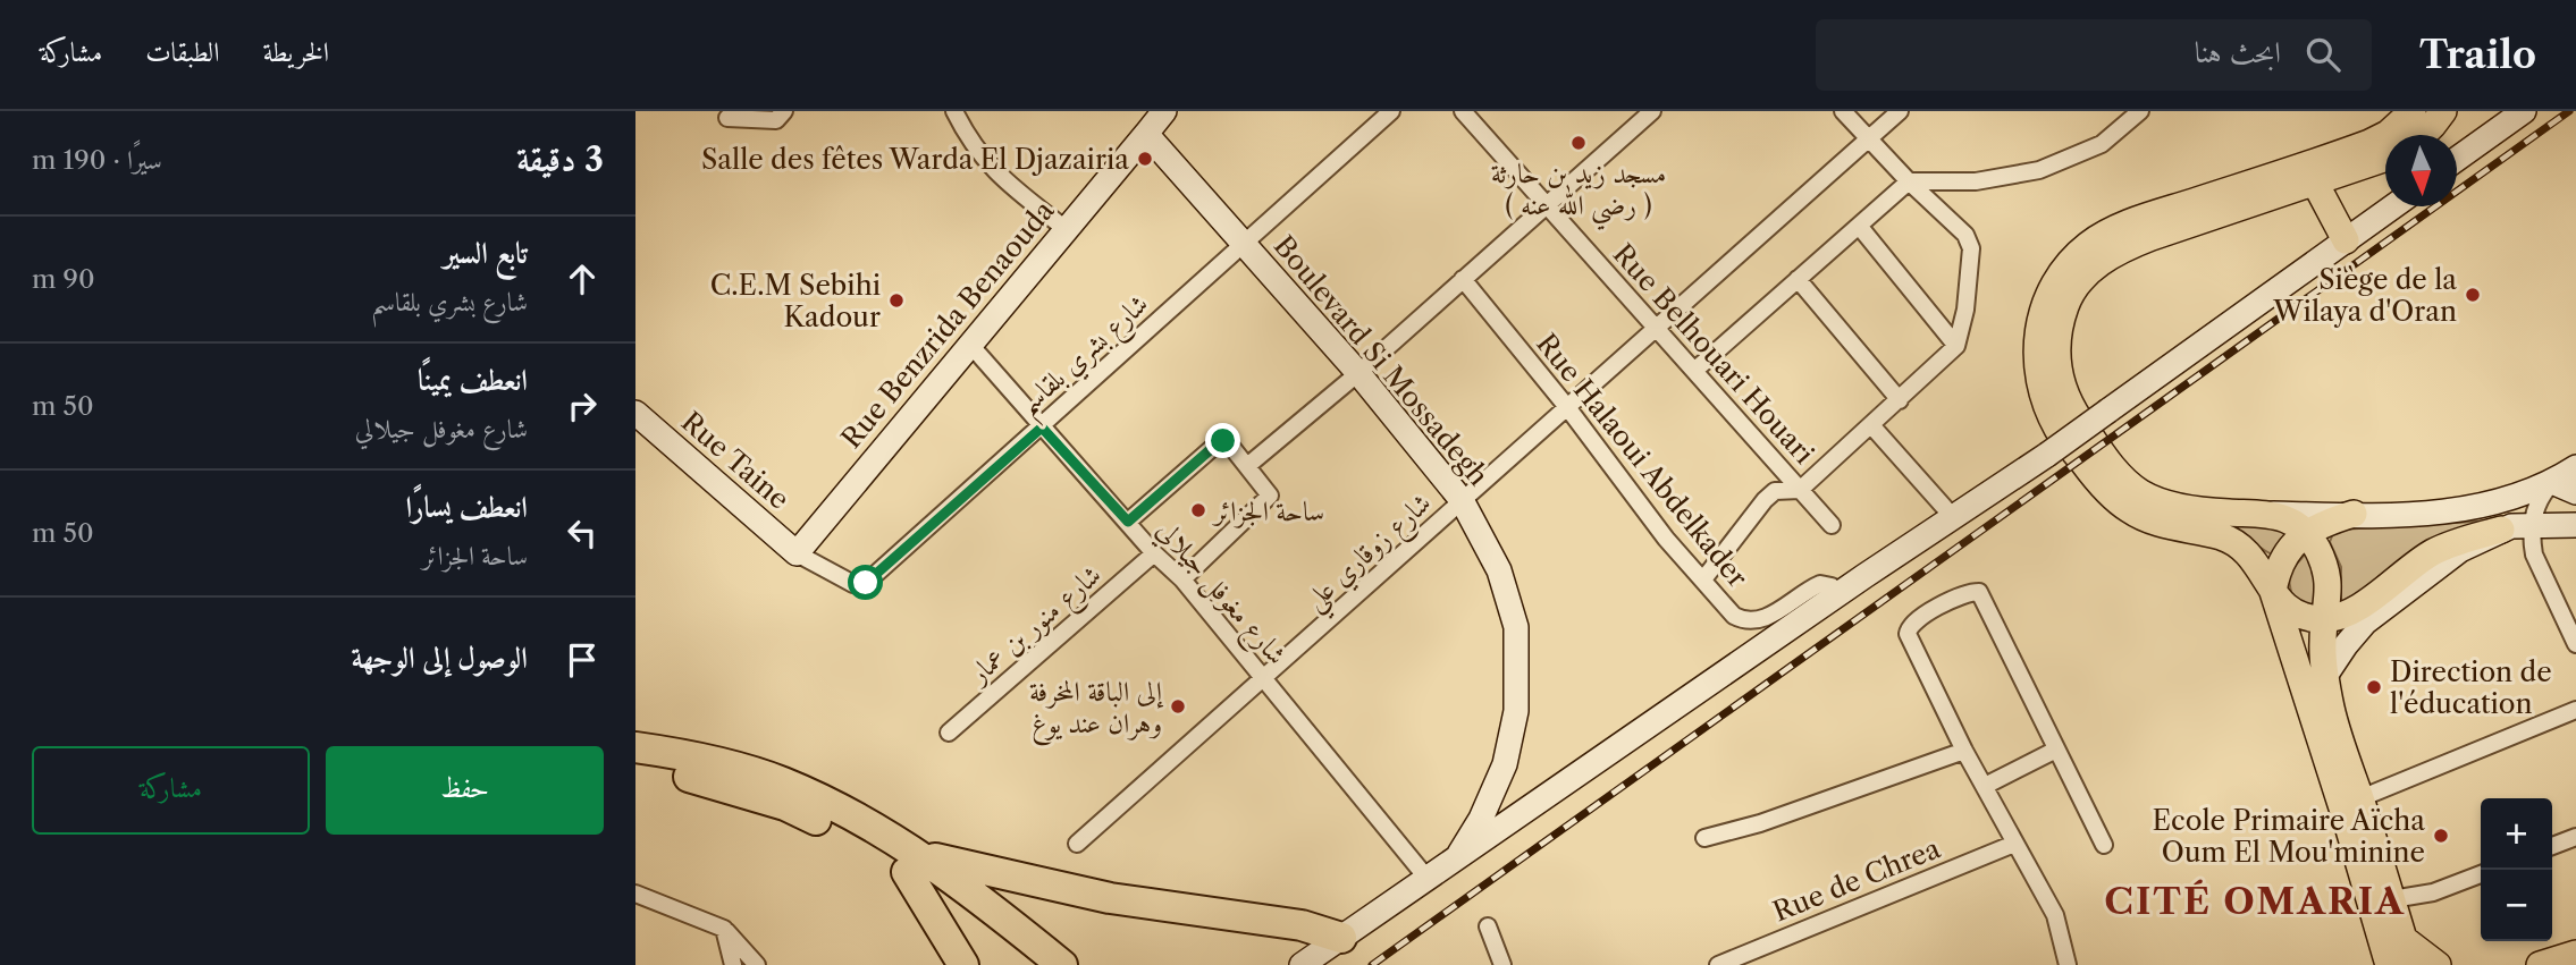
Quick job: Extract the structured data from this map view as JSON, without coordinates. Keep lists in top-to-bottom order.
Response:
{
  "streets": {
    "main road": ["Rue Benzrida Benaouda", "Boulevard Si Mossadegh", "Rue Taine"],
    "street": [
      "شارع بشري بلقاسم",
      "Rue Belhouari Houari",
      "Rue Halaoui Abdelkader",
      "شارع زوقاري علي",
      "شارع مغوفل جيلالي",
      "شارع منور بن عمار",
      "Rue de Chrea"
    ]
  },
  "crossings": [
    ["Rue Benzrida Benaouda", "شارع بشري بلقاسم"],
    ["Rue Benzrida Benaouda", "Boulevard Si Mossadegh"],
    ["Rue Benzrida Benaouda", "Rue Taine"],
    ["Rue Benzrida Benaouda", "شارع مغوفل جيلالي"],
    ["شارع بشري بلقاسم", "Boulevard Si Mossadegh"],
    ["شارع بشري بلقاسم", "Rue Taine"],
    ["شارع بشري بلقاسم", "شارع مغوفل جيلالي"],
    ["Rue Belhouari Houari", "شارع زوقاري علي"],
    ["Boulevard Si Mossadegh", "شارع زوقاري علي"],
    ["Rue Halaoui Abdelkader", "شارع زوقاري علي"],
    ["شارع زوقاري علي", "شارع مغوفل جيلالي"],
    ["شارع مغوفل جيلالي", "شارع منور بن عمار"]
  ],
  "districts": ["CITÉ OMARIA"],
  "places": [
    "مسجد زيد بن حارثة ( رضي الله عنه )",
    "Salle des fêtes Warda El Djazairia",
    "Siège de la Wilaya d'Oran",
    "C.E.M Sebihi Kadour",
    "ساحة الجزائر",
    "Direction de l'éducation",
    "إلى الباقة المخرفة وهران عند يوغ",
    "Ecole Primaire Aïcha Oum El Mou'minine"
  ],
  "north": "bottom",
  "page": {
    "header": "Trailo",
    "search": "ابحث هنا",
    "nav": ["الخريطة", "الطبقات", "مشاركة"],
    "heading": ["3 دقيقة", "سيرًا · 190 m"],
    "list": [
      ["تابع السير", "شارع بشري بلقاسم", "90 m"],
      ["انعطف يمينًا", "شارع مغوفل جيلالي", "50 m"],
      ["انعطف يسارًا", "ساحة الجزائر", "50 m"],
      "الوصول إلى الوجهة"
    ],
    "buttons": ["حفظ", "مشاركة"],
    "map_buttons": ["+", "−"]
  }
}
